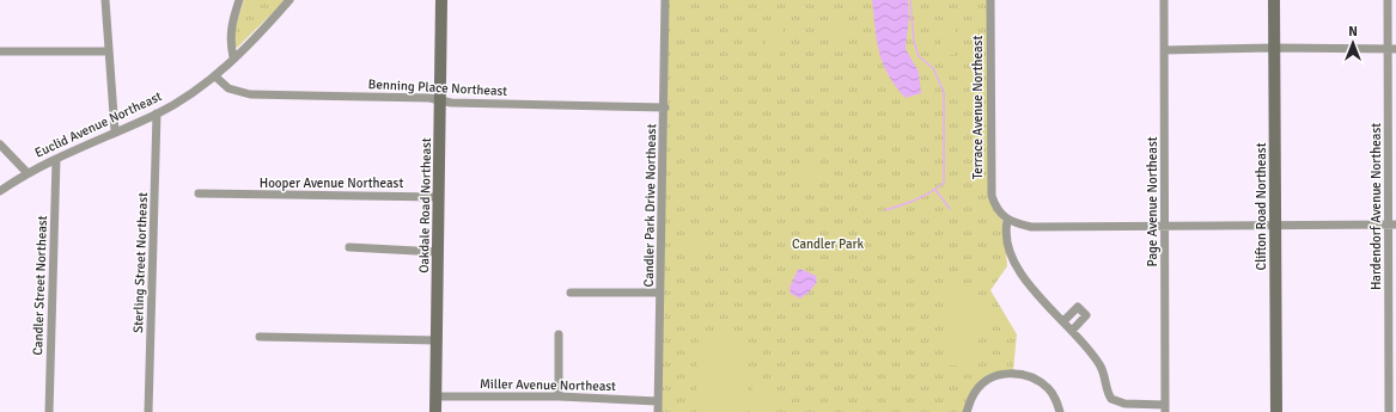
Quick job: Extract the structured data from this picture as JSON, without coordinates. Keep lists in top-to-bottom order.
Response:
{
  "streets": {
    "street": [
      "Benning Place Northeast",
      "Terrace Avenue Northeast",
      "Euclid Avenue Northeast",
      "Hooper Avenue Northeast",
      "Page Avenue Northeast",
      "Oakdale Road Northeast",
      "Candler Park Drive Northeast",
      "Clifton Road Northeast",
      "Hardendorf Avenue Northeast",
      "Sterling Street Northeast",
      "Candler Street Northeast",
      "Miller Avenue Northeast"
    ]
  },
  "crossings": [
    ["Benning Place Northeast", "Euclid Avenue Northeast"],
    ["Benning Place Northeast", "Oakdale Road Northeast"],
    ["Benning Place Northeast", "Candler Park Drive Northeast"],
    ["Terrace Avenue Northeast", "Page Avenue Northeast"],
    ["Euclid Avenue Northeast", "Sterling Street Northeast"],
    ["Euclid Avenue Northeast", "Candler Street Northeast"],
    ["Hooper Avenue Northeast", "Oakdale Road Northeast"],
    ["Oakdale Road Northeast", "Miller Avenue Northeast"],
    ["Candler Park Drive Northeast", "Miller Avenue Northeast"]
  ],
  "parks": ["Candler Park"],
  "north": "top"
}
